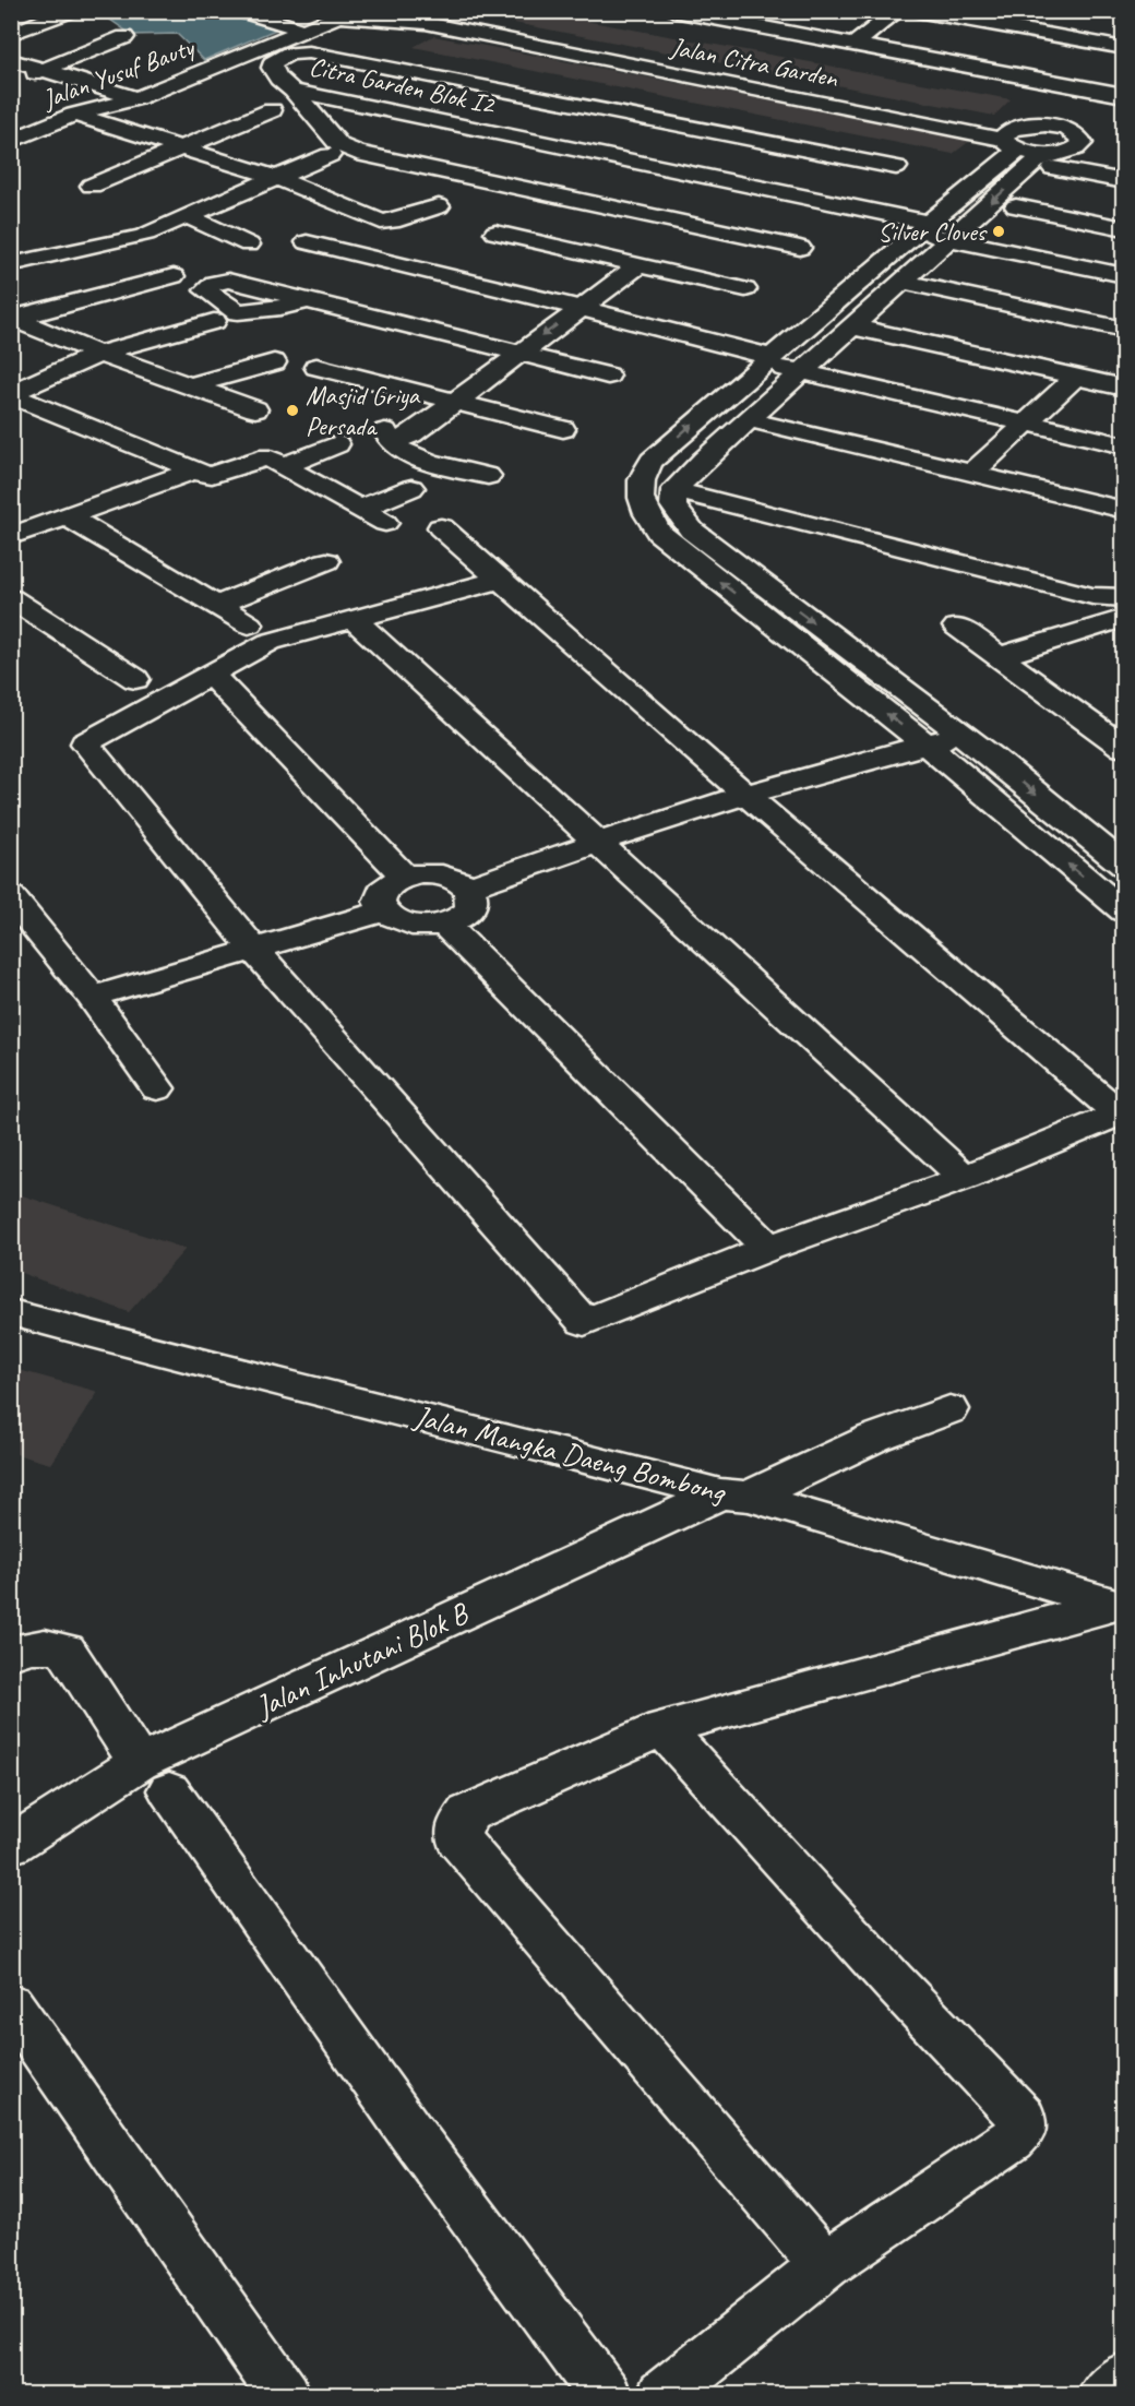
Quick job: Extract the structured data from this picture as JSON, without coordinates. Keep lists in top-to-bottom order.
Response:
{
  "streets": {
    "street": [
      "Jalan Citra Garden",
      "Jalan Yusuf Bauty",
      "Citra Garden Blok I2",
      "Jalan Mangka Daeng Bombong",
      "Jalan Inhutani Blok B"
    ]
  },
  "crossings": [
    ["Jalan Citra Garden", "Jalan Yusuf Bauty"],
    ["Jalan Mangka Daeng Bombong", "Jalan Inhutani Blok B"]
  ],
  "places": ["Silver Cloves", "Masjid Griya Persada"]
}
